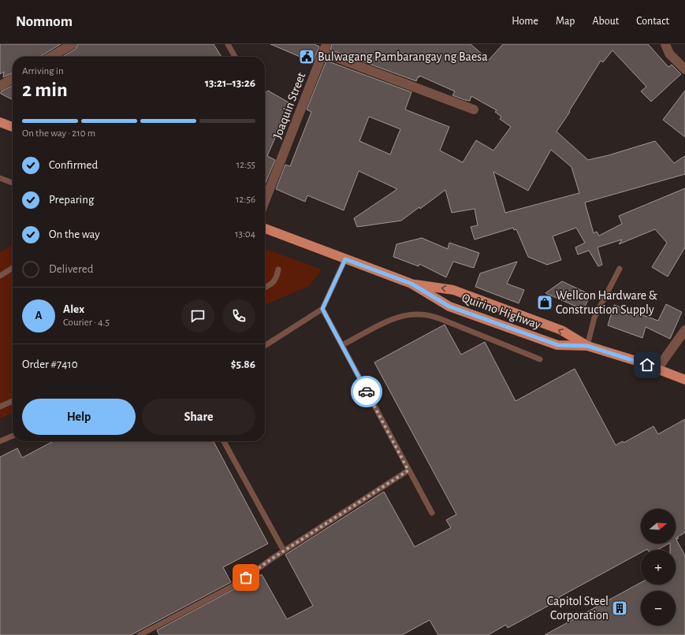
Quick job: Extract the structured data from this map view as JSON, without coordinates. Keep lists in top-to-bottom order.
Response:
{
  "streets": {
    "main road": ["Quirino Highway"],
    "street": ["Joaquin Street"]
  },
  "places": {
    "public building": ["Bulwagang Pambarangay ng Baesa"],
    "shop": ["Wellcon Hardware & Construction Supply"],
    "building": ["Capitol Steel Corporation"]
  },
  "north": "right",
  "page": {
    "header": "Nomnom",
    "nav": [
      "Home",
      "Map",
      "About",
      "Contact"
    ],
    "heading": ["2 min", "Arriving in", "13:21–13:26"],
    "panel": [
      "Alex",
      "Courier · 4.5",
      "Order #7410",
      "$5.86"
    ],
    "bar": "On the way · 210 m",
    "list": [
      ["Confirmed", "12:55"],
      ["Preparing", "12:56"],
      ["On the way", "13:04"],
      "Delivered"
    ],
    "round": "A",
    "buttons": ["Help", "Share"],
    "map_buttons": ["+", "−"]
  }
}
